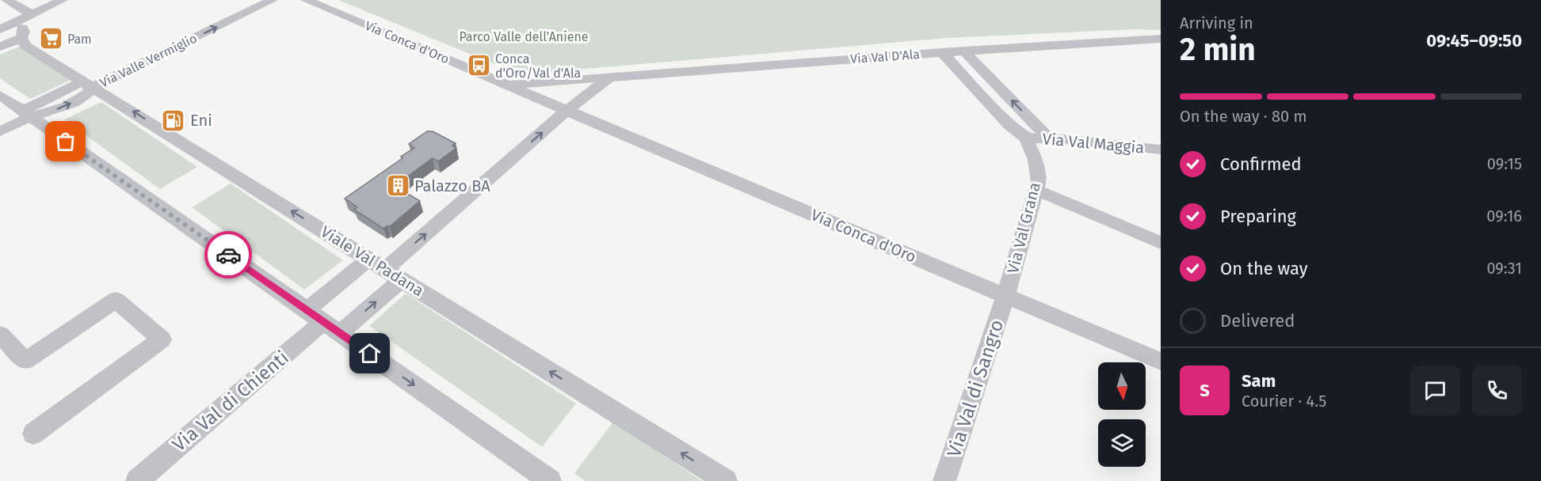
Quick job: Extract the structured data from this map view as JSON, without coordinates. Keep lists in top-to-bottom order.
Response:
{
  "streets": {
    "street": [
      "Via Conca d'Oro",
      "Via Val D'Ala",
      "Via Valle Vermiglio",
      "Via Val Maggia",
      "Via Val Grana",
      "Viale Val Padana",
      "Via Val di Sangro",
      "Via Val di Chienti"
    ]
  },
  "crossings": [
    ["Via Conca d'Oro", "Via Val D'Ala"],
    ["Via Conca d'Oro", "Via Val Grana"],
    ["Via Conca d'Oro", "Via Val di Sangro"],
    ["Via Val D'Ala", "Via Val Grana"],
    ["Via Valle Vermiglio", "Viale Val Padana"],
    ["Via Val Maggia", "Via Val Grana"],
    ["Via Val Grana", "Via Val di Sangro"]
  ],
  "one_way": ["Via Valle Vermiglio"],
  "parks": ["Parco Valle dell'Aniene"],
  "places": {
    "supermarket": ["Pam"],
    "bus stop": ["Conca d'Oro/Val d'Ala"],
    "fuel station": ["Eni"],
    "building": ["Palazzo BA"]
  },
  "north": "bottom",
  "page": {
    "heading": ["2 min", "Arriving in", "09:45–09:50"],
    "panel": ["Sam", "Courier · 4.5"],
    "bar": "On the way · 80 m",
    "list": [
      ["Confirmed", "09:15"],
      ["Preparing", "09:16"],
      ["On the way", "09:31"],
      "Delivered"
    ],
    "round": "S"
  }
}
